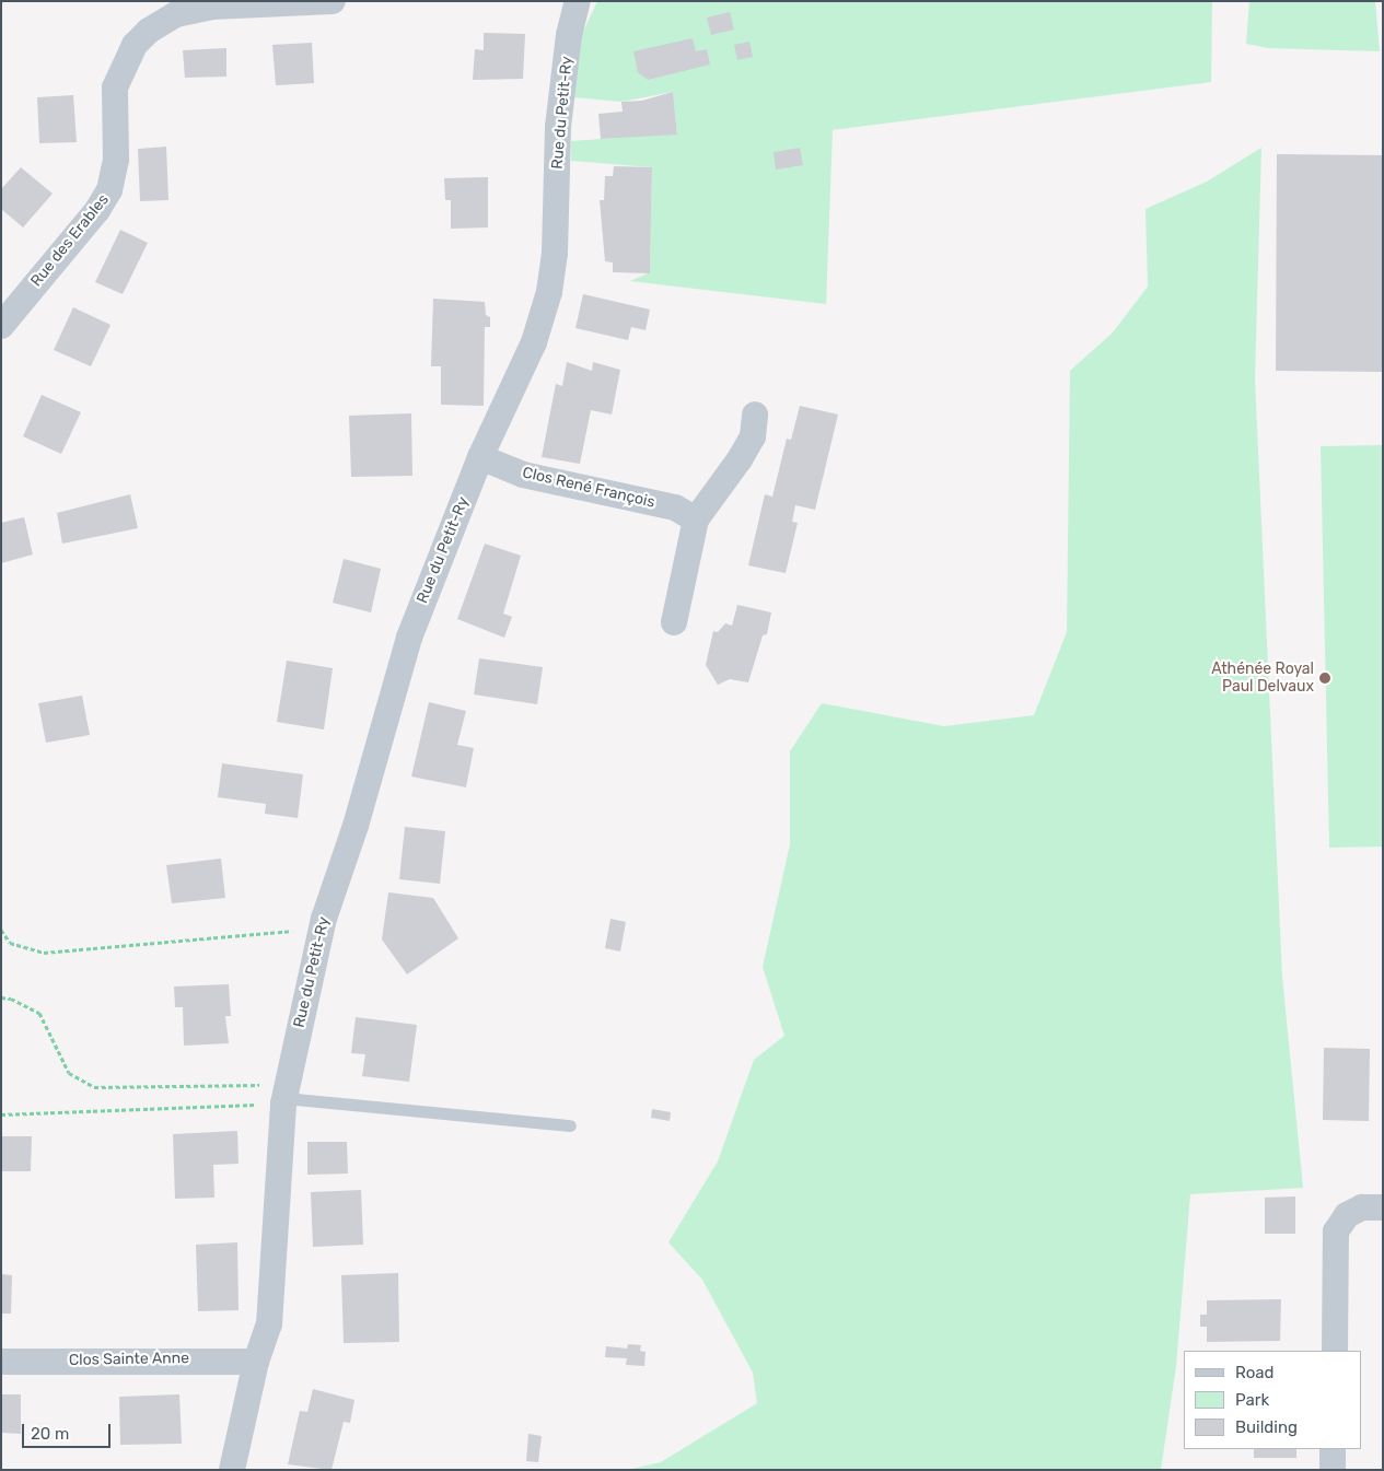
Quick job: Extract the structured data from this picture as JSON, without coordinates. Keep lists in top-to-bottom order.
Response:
{
  "streets": {
    "street": [
      "Rue du Petit-Ry",
      "Rue des Erables",
      "Clos René François",
      "Clos Sainte Anne"
    ]
  },
  "crossings": [
    ["Rue du Petit-Ry", "Clos René François"],
    ["Rue du Petit-Ry", "Clos Sainte Anne"]
  ],
  "places": ["Athénée Royal Paul Delvaux"],
  "legend": ["Road", "Park", "Building"],
  "scale_bar": "20 m"
}
